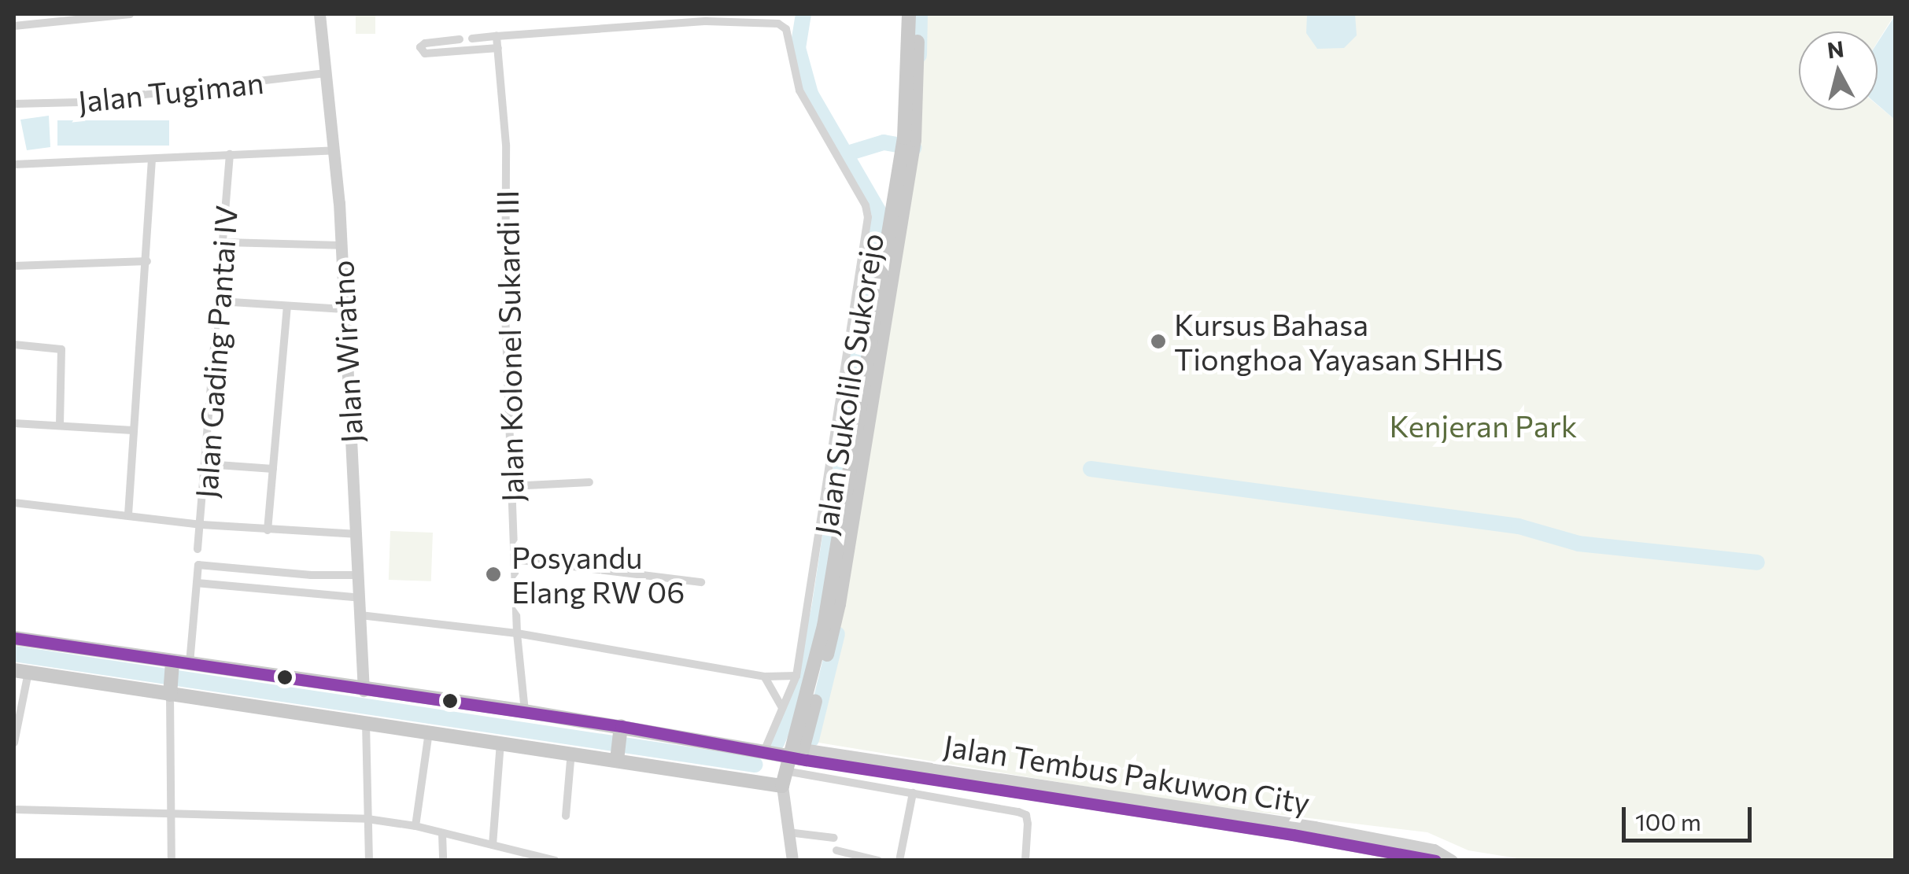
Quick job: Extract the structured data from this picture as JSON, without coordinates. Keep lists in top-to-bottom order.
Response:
{
  "streets": {
    "main road": ["Jalan Sukolilo Sukorejo"],
    "street": [
      "Jalan Tugiman",
      "Jalan Kolonel Sukardi III",
      "Jalan Gading Pantai IV",
      "Jalan Wiratno",
      "Jalan Tembus Pakuwon City"
    ]
  },
  "crossings": [
    ["Jalan Tugiman", "Jalan Wiratno"],
    ["Jalan Sukolilo Sukorejo", "Jalan Tembus Pakuwon City"]
  ],
  "parks": ["Kenjeran Park"],
  "places": ["Kursus Bahasa Tionghoa Yayasan SHHS", "Posyandu Elang RW 06"],
  "scale_bar": "100 m",
  "north": "top"
}
